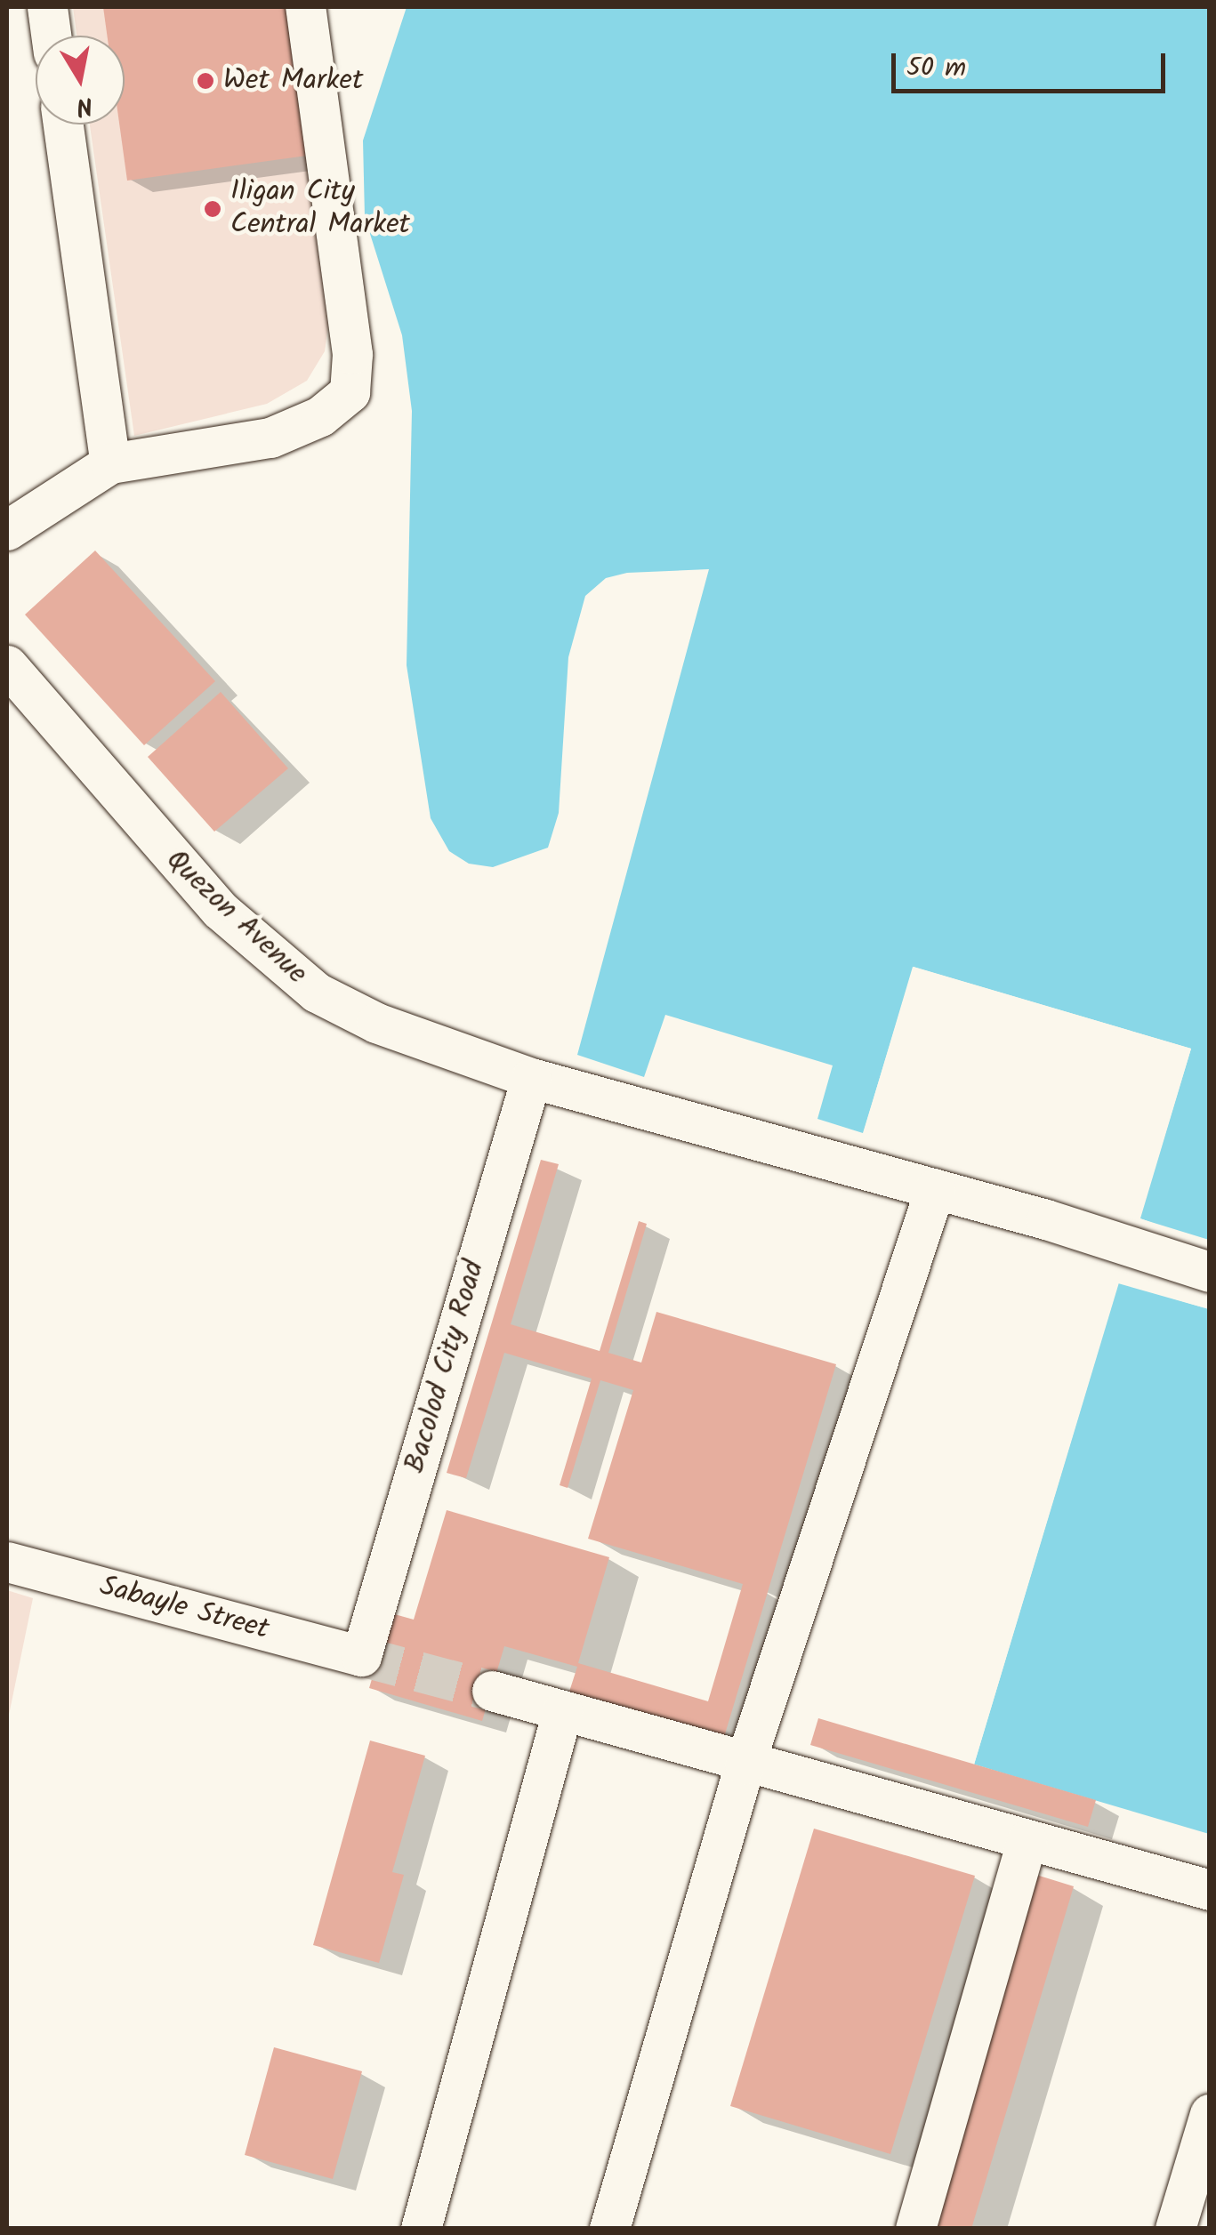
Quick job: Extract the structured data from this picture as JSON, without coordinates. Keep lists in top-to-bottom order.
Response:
{
  "streets": {
    "street": ["Quezon Avenue", "Bacolod City Road", "Sabayle Street"]
  },
  "crossings": [
    ["Quezon Avenue", "Bacolod City Road"],
    ["Bacolod City Road", "Sabayle Street"]
  ],
  "places": ["Wet Market", "Iligan City Central Market"],
  "scale_bar": "50 m",
  "north": "bottom"
}
